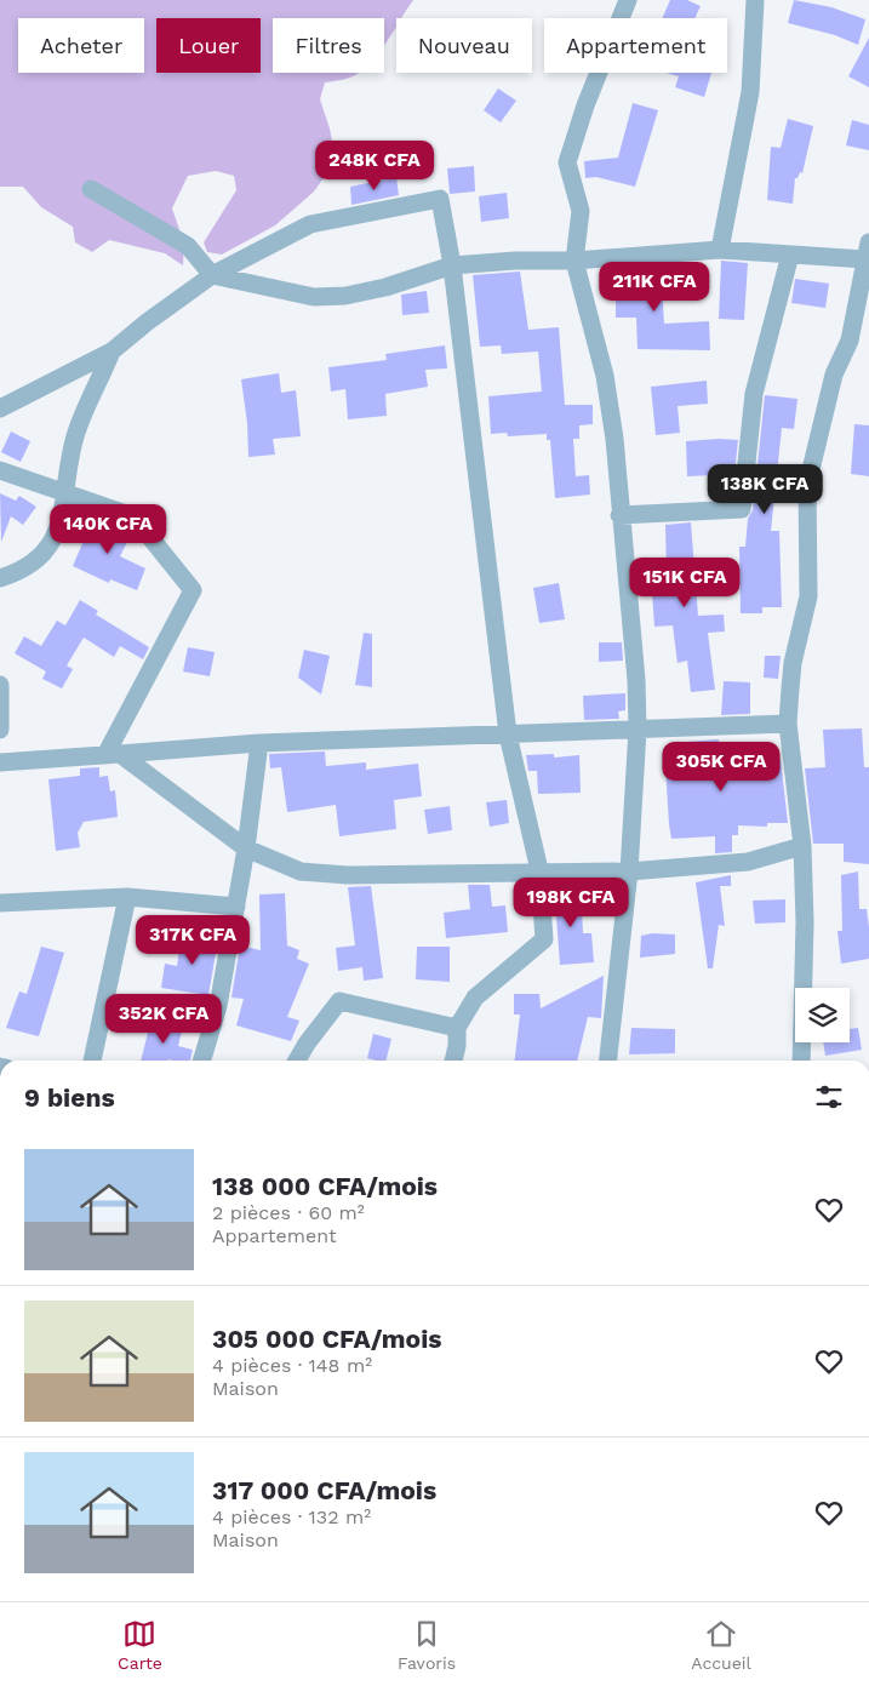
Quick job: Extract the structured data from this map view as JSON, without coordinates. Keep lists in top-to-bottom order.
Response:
{
  "page": {
    "chip": [
      "Acheter",
      "Louer",
      "Filtres",
      "Nouveau",
      "Appartement"
    ],
    "price": [
      "248K CFA",
      "211K CFA",
      "138K CFA",
      "140K CFA",
      "151K CFA",
      "305K CFA",
      "198K CFA",
      "317K CFA",
      "352K CFA"
    ],
    "heading": "9 biens",
    "list": [
      {
        "name": "138 000 CFA/mois",
        "note": "2 pièces · 60 m² · Appartement"
      },
      {
        "name": "305 000 CFA/mois",
        "note": "4 pièces · 148 m² · Maison"
      },
      {
        "name": "317 000 CFA/mois",
        "note": "4 pièces · 132 m² · Maison"
      }
    ],
    "tabs": ["Carte", "Favoris", "Accueil"]
  }
}
